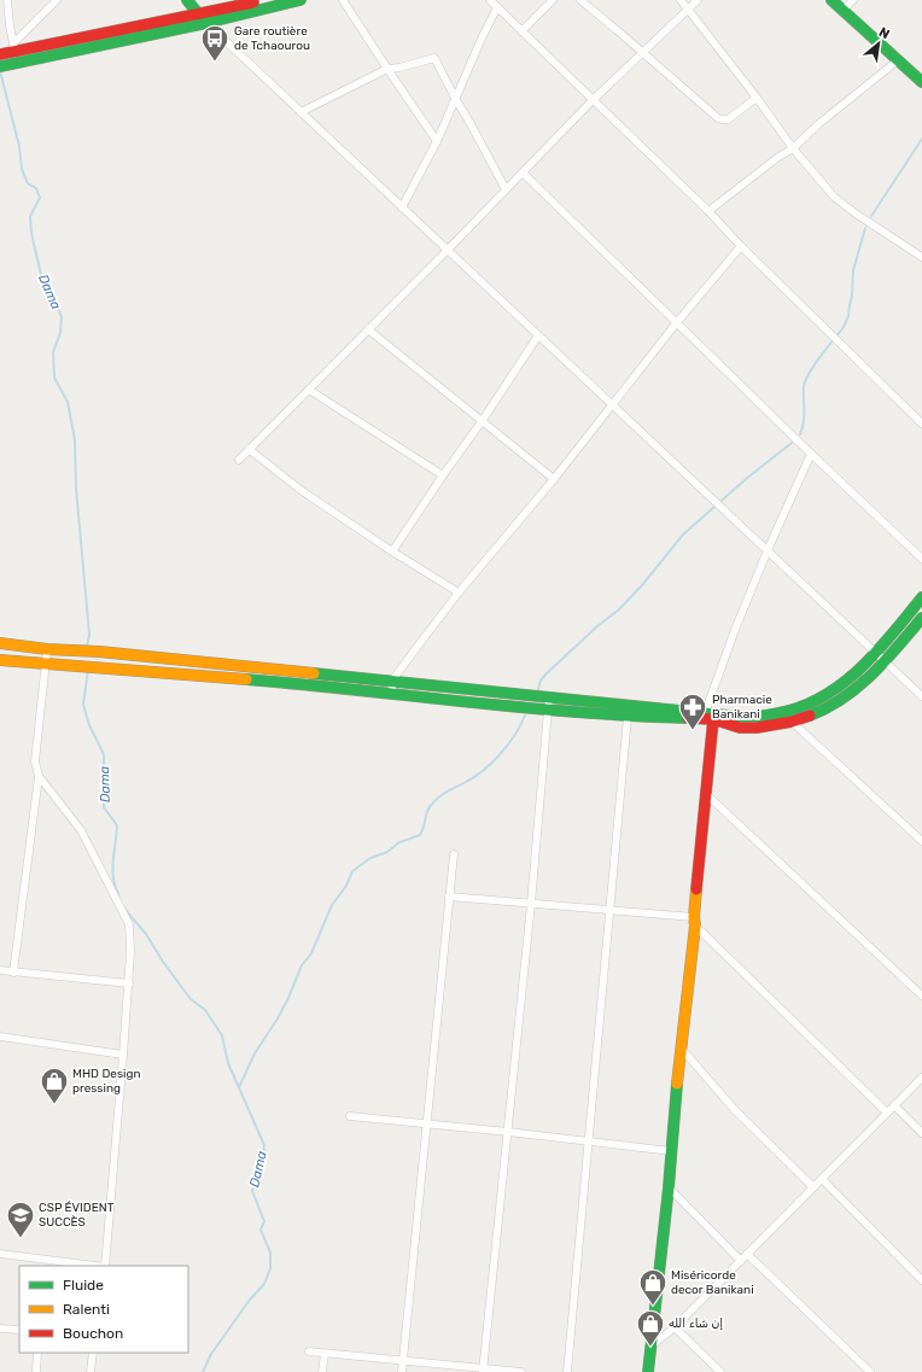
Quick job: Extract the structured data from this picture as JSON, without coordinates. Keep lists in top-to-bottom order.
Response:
{
  "water": ["Dama"],
  "places": {
    "bus stop": ["Gare routière de Tchaourou"],
    "pharmacy": ["Pharmacie Banikani"],
    "shop": ["MHD Design pressing", "Miséricorde decor Banikani", "إن شاء الله"],
    "school or university": ["CSP ÉVIDENT SUCCÈS"]
  },
  "legend": ["Fluide", "Ralenti", "Bouchon"],
  "north": "top right"
}
